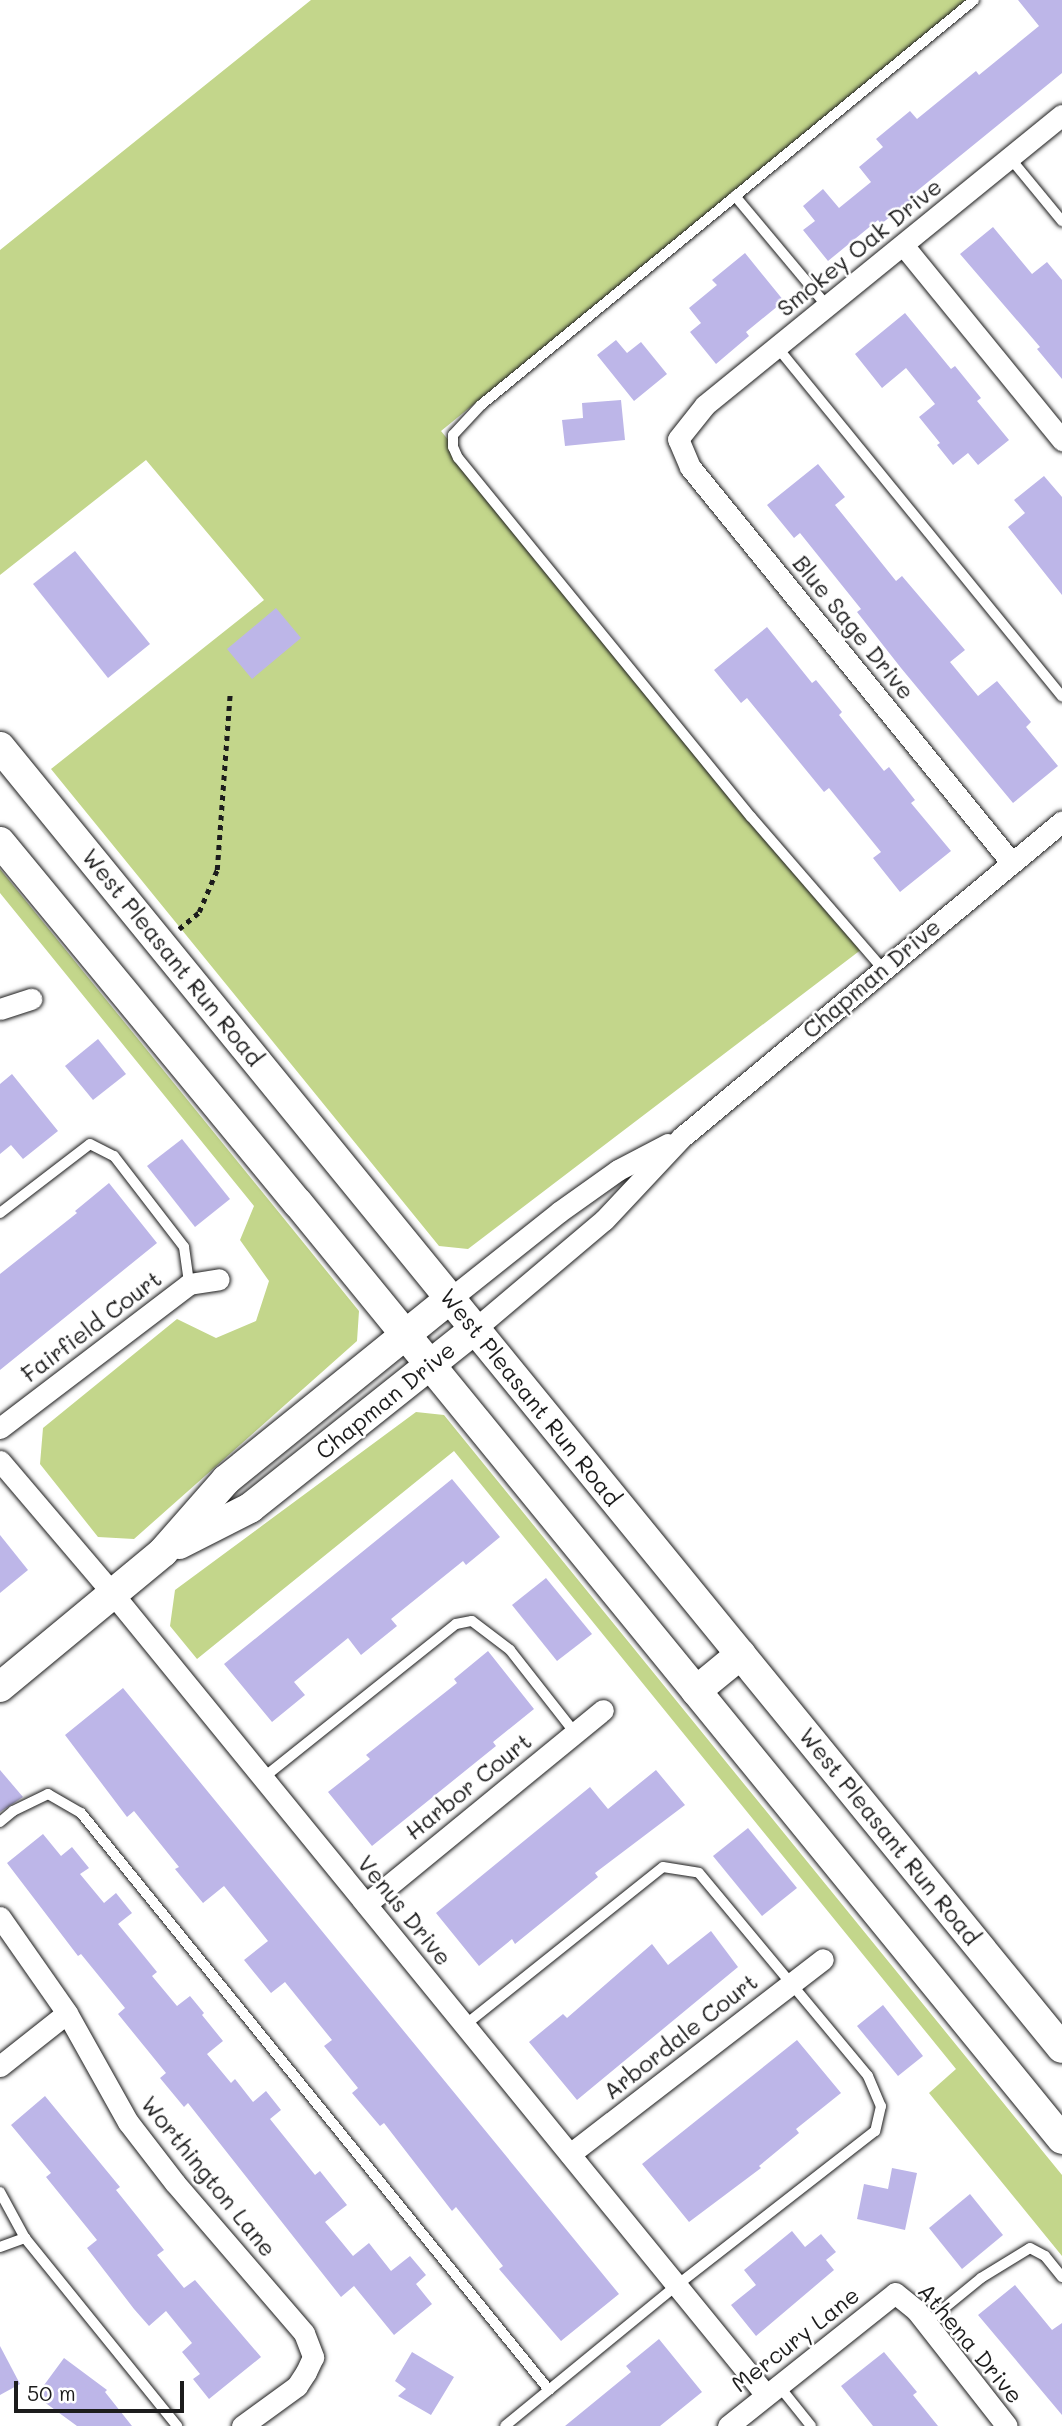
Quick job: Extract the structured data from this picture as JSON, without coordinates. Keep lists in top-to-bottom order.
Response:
{
  "streets": {
    "main road": ["West Pleasant Run Road", "Chapman Drive"],
    "street": [
      "Smokey Oak Drive",
      "Blue Sage Drive",
      "Fairfield Court",
      "Harbor Court",
      "Venus Drive",
      "Arbordale Court",
      "Worthington Lane",
      "Mercury Lane",
      "Athena Drive"
    ]
  },
  "crossings": [
    ["Smokey Oak Drive", "Blue Sage Drive"],
    ["Blue Sage Drive", "Chapman Drive"],
    ["West Pleasant Run Road", "Chapman Drive"],
    ["Chapman Drive", "Venus Drive"],
    ["Harbor Court", "Venus Drive"],
    ["Venus Drive", "Arbordale Court"],
    ["Venus Drive", "Mercury Lane"],
    ["Mercury Lane", "Athena Drive"]
  ],
  "scale_bar": "50 m"
}
